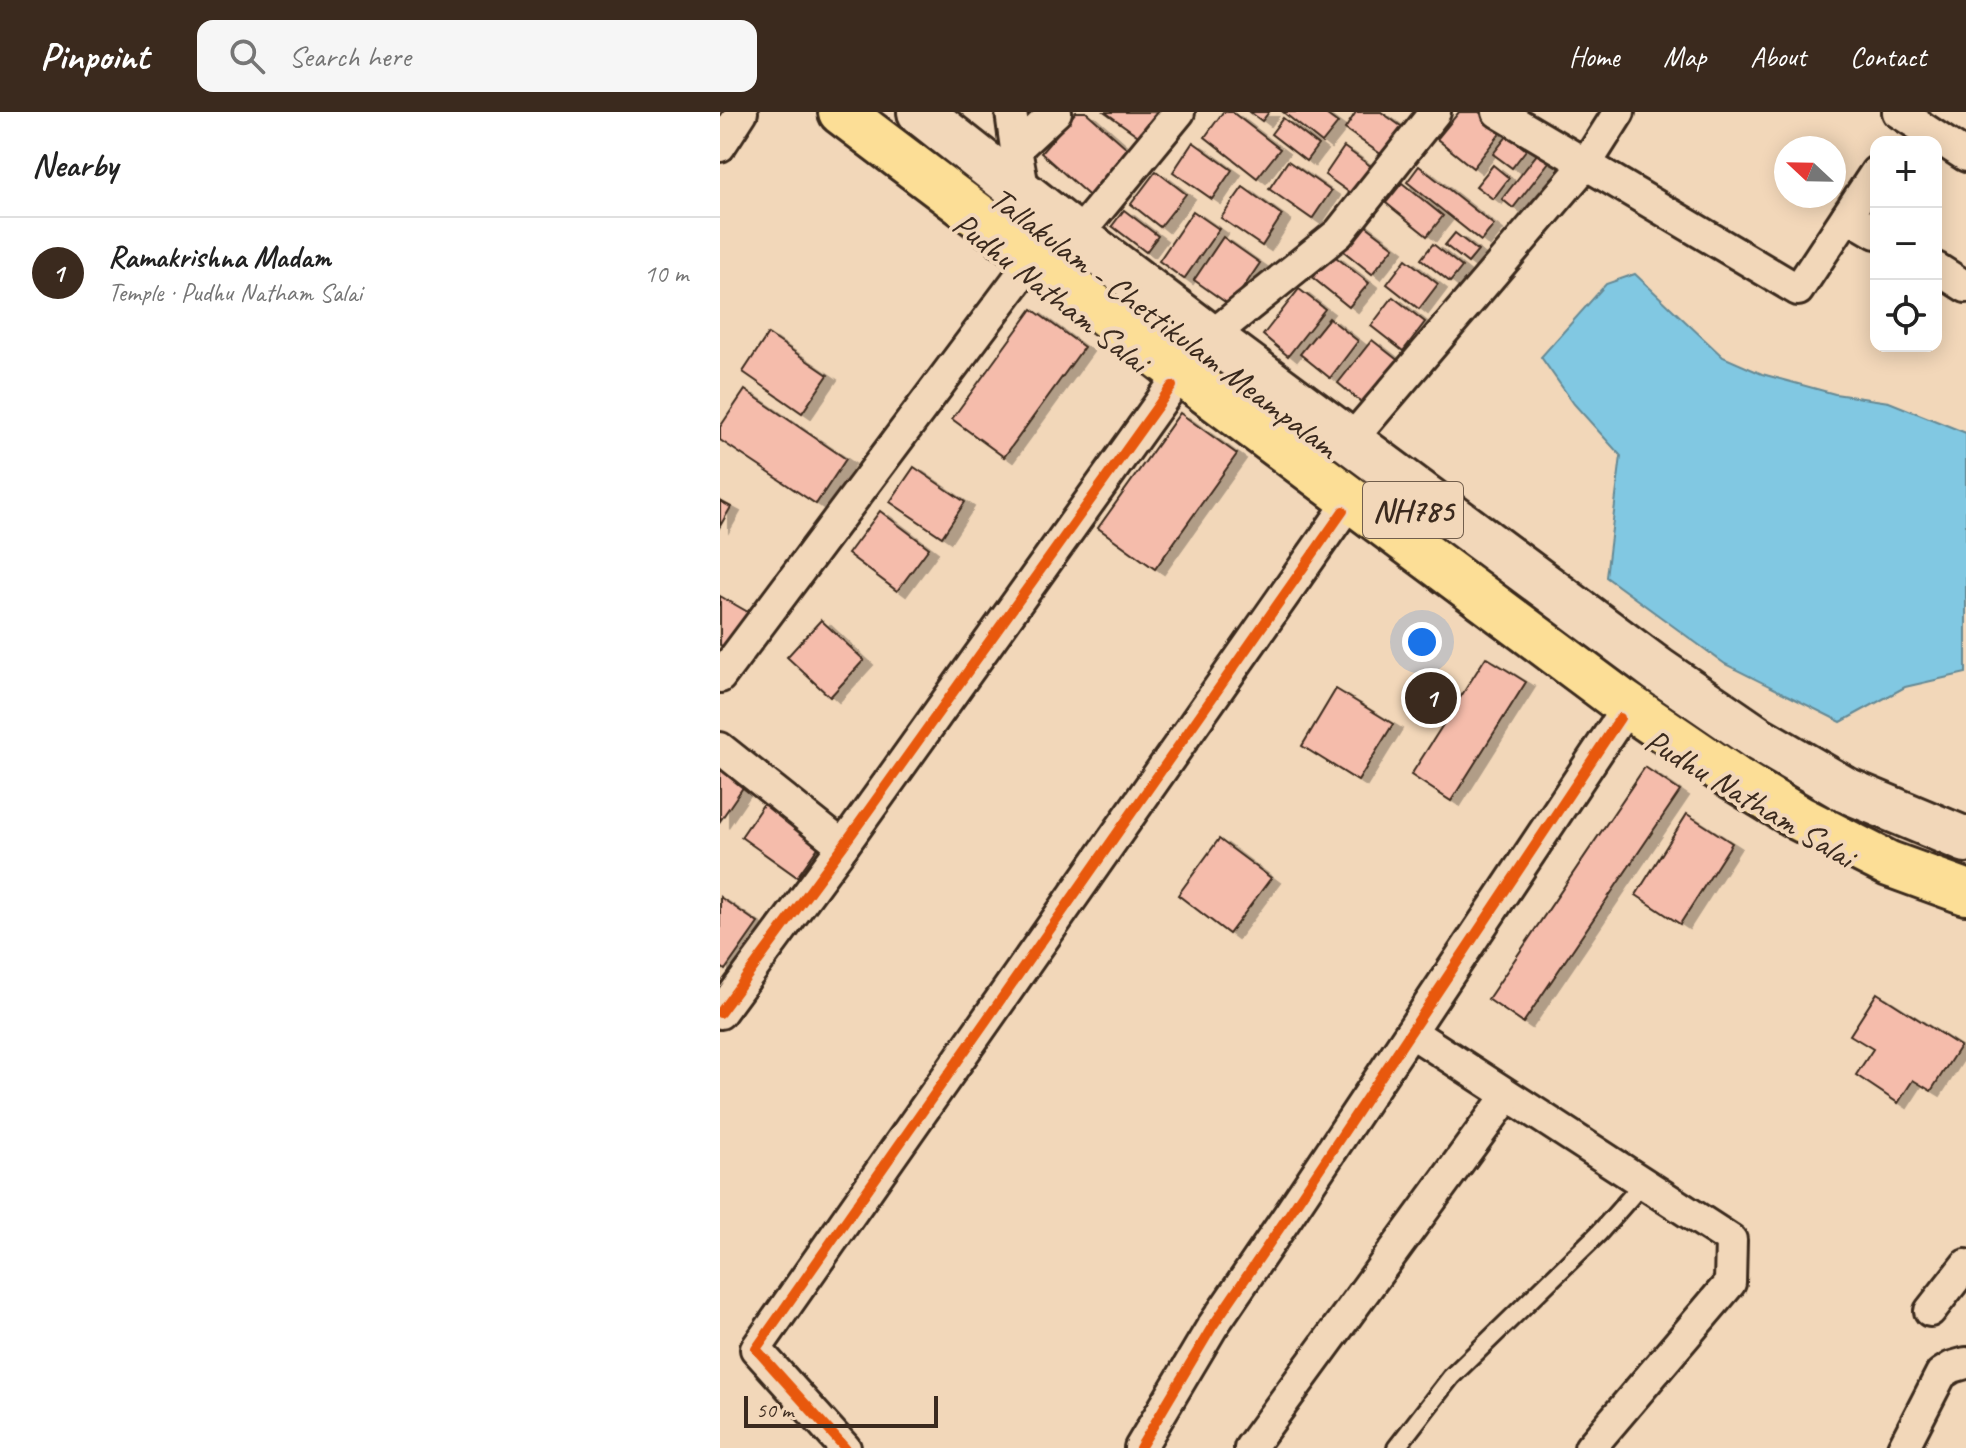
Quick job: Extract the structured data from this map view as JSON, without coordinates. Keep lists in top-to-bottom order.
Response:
{
  "streets": {
    "highway": ["Tallakulam - Chettikulam Meampalam", "NH785"],
    "main road": ["Pudhu Natham Salai"]
  },
  "scale_bar": "50 m",
  "north": "left",
  "page": {
    "header": "Pinpoint",
    "search": "Search here",
    "nav": [
      "Home",
      "Map",
      "About",
      "Contact"
    ],
    "heading": "Nearby",
    "map_buttons": ["+", "−"],
    "list": [
      {
        "mark": "1",
        "name": "Ramakrishna Madam",
        "note": "Temple · Pudhu Natham Salai",
        "value": "10 m"
      }
    ],
    "pins": "1",
    "scale": "50 m"
  }
}
